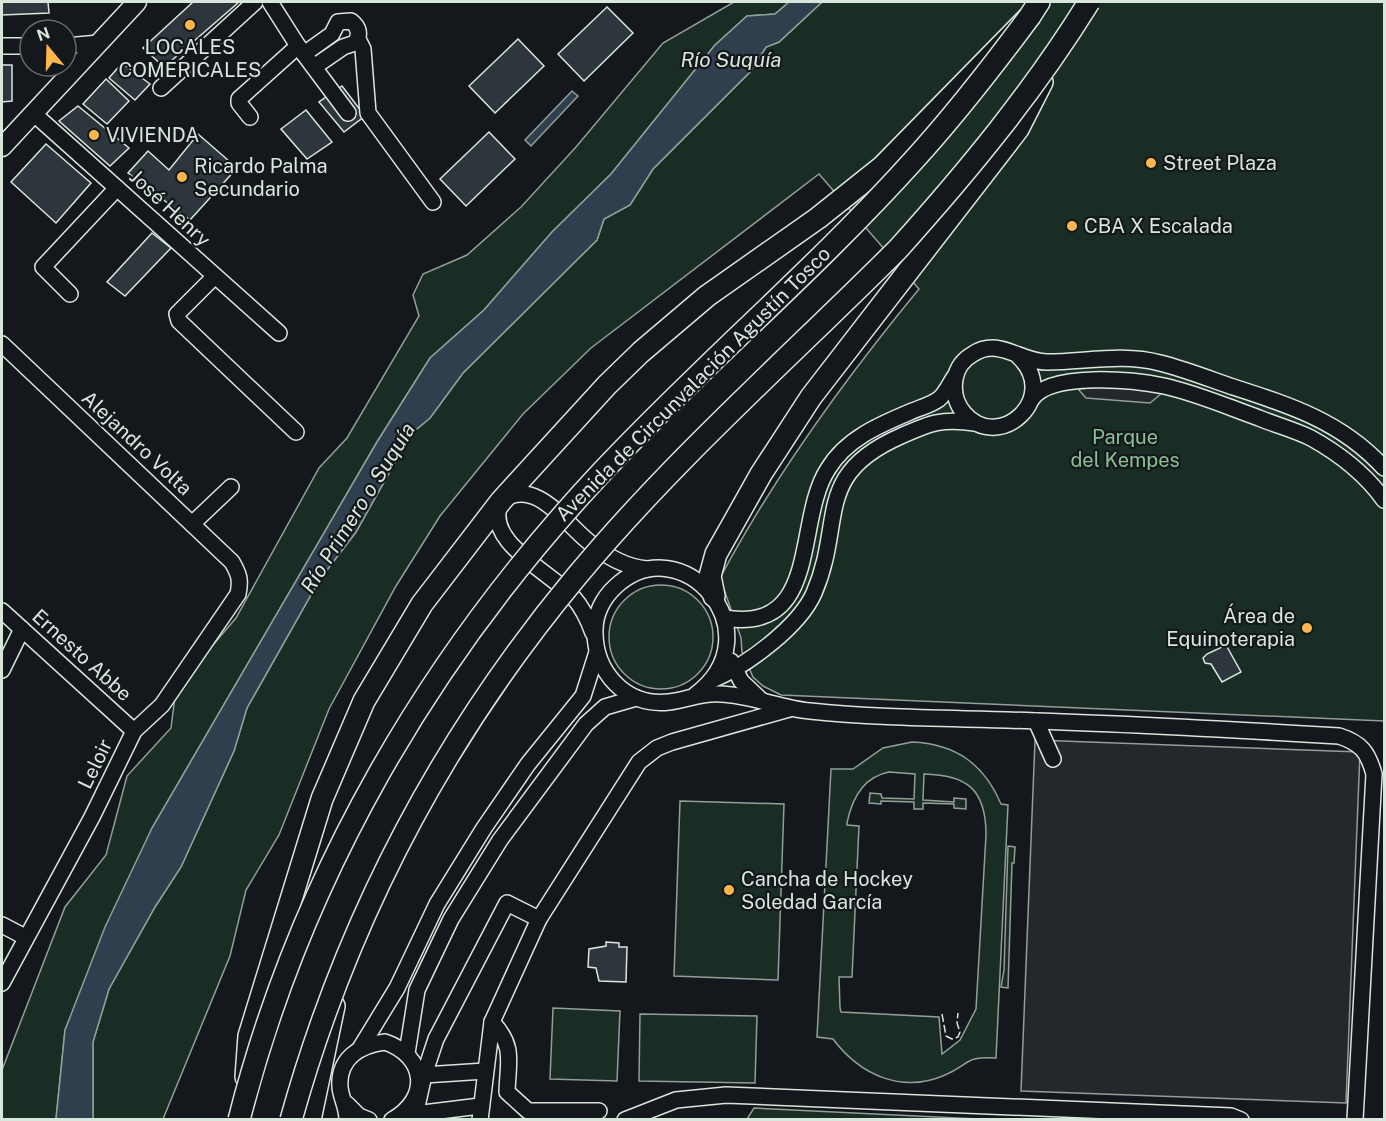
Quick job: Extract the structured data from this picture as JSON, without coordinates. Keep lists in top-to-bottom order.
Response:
{
  "streets": {
    "highway": ["Avenida de Circunvalación Agustín Tosco"],
    "street": [
      "José Henry",
      "Alejandro Volta",
      "Ernesto Abbe",
      "Leloir"
    ]
  },
  "crossings": [
    ["Alejandro Volta", "Leloir"],
    ["Ernesto Abbe", "Leloir"]
  ],
  "water": ["Río Suquía", "Río Primero o Suquía"],
  "parks": ["Parque del Kempes"],
  "places": [
    "LOCALES COMERICALES",
    "VIVIENDA",
    "Street Plaza",
    "Ricardo Palma Secundario",
    "CBA X Escalada",
    "Área de Equinoterapia",
    "Cancha de Hockey Soledad García"
  ],
  "north": "top"
}
